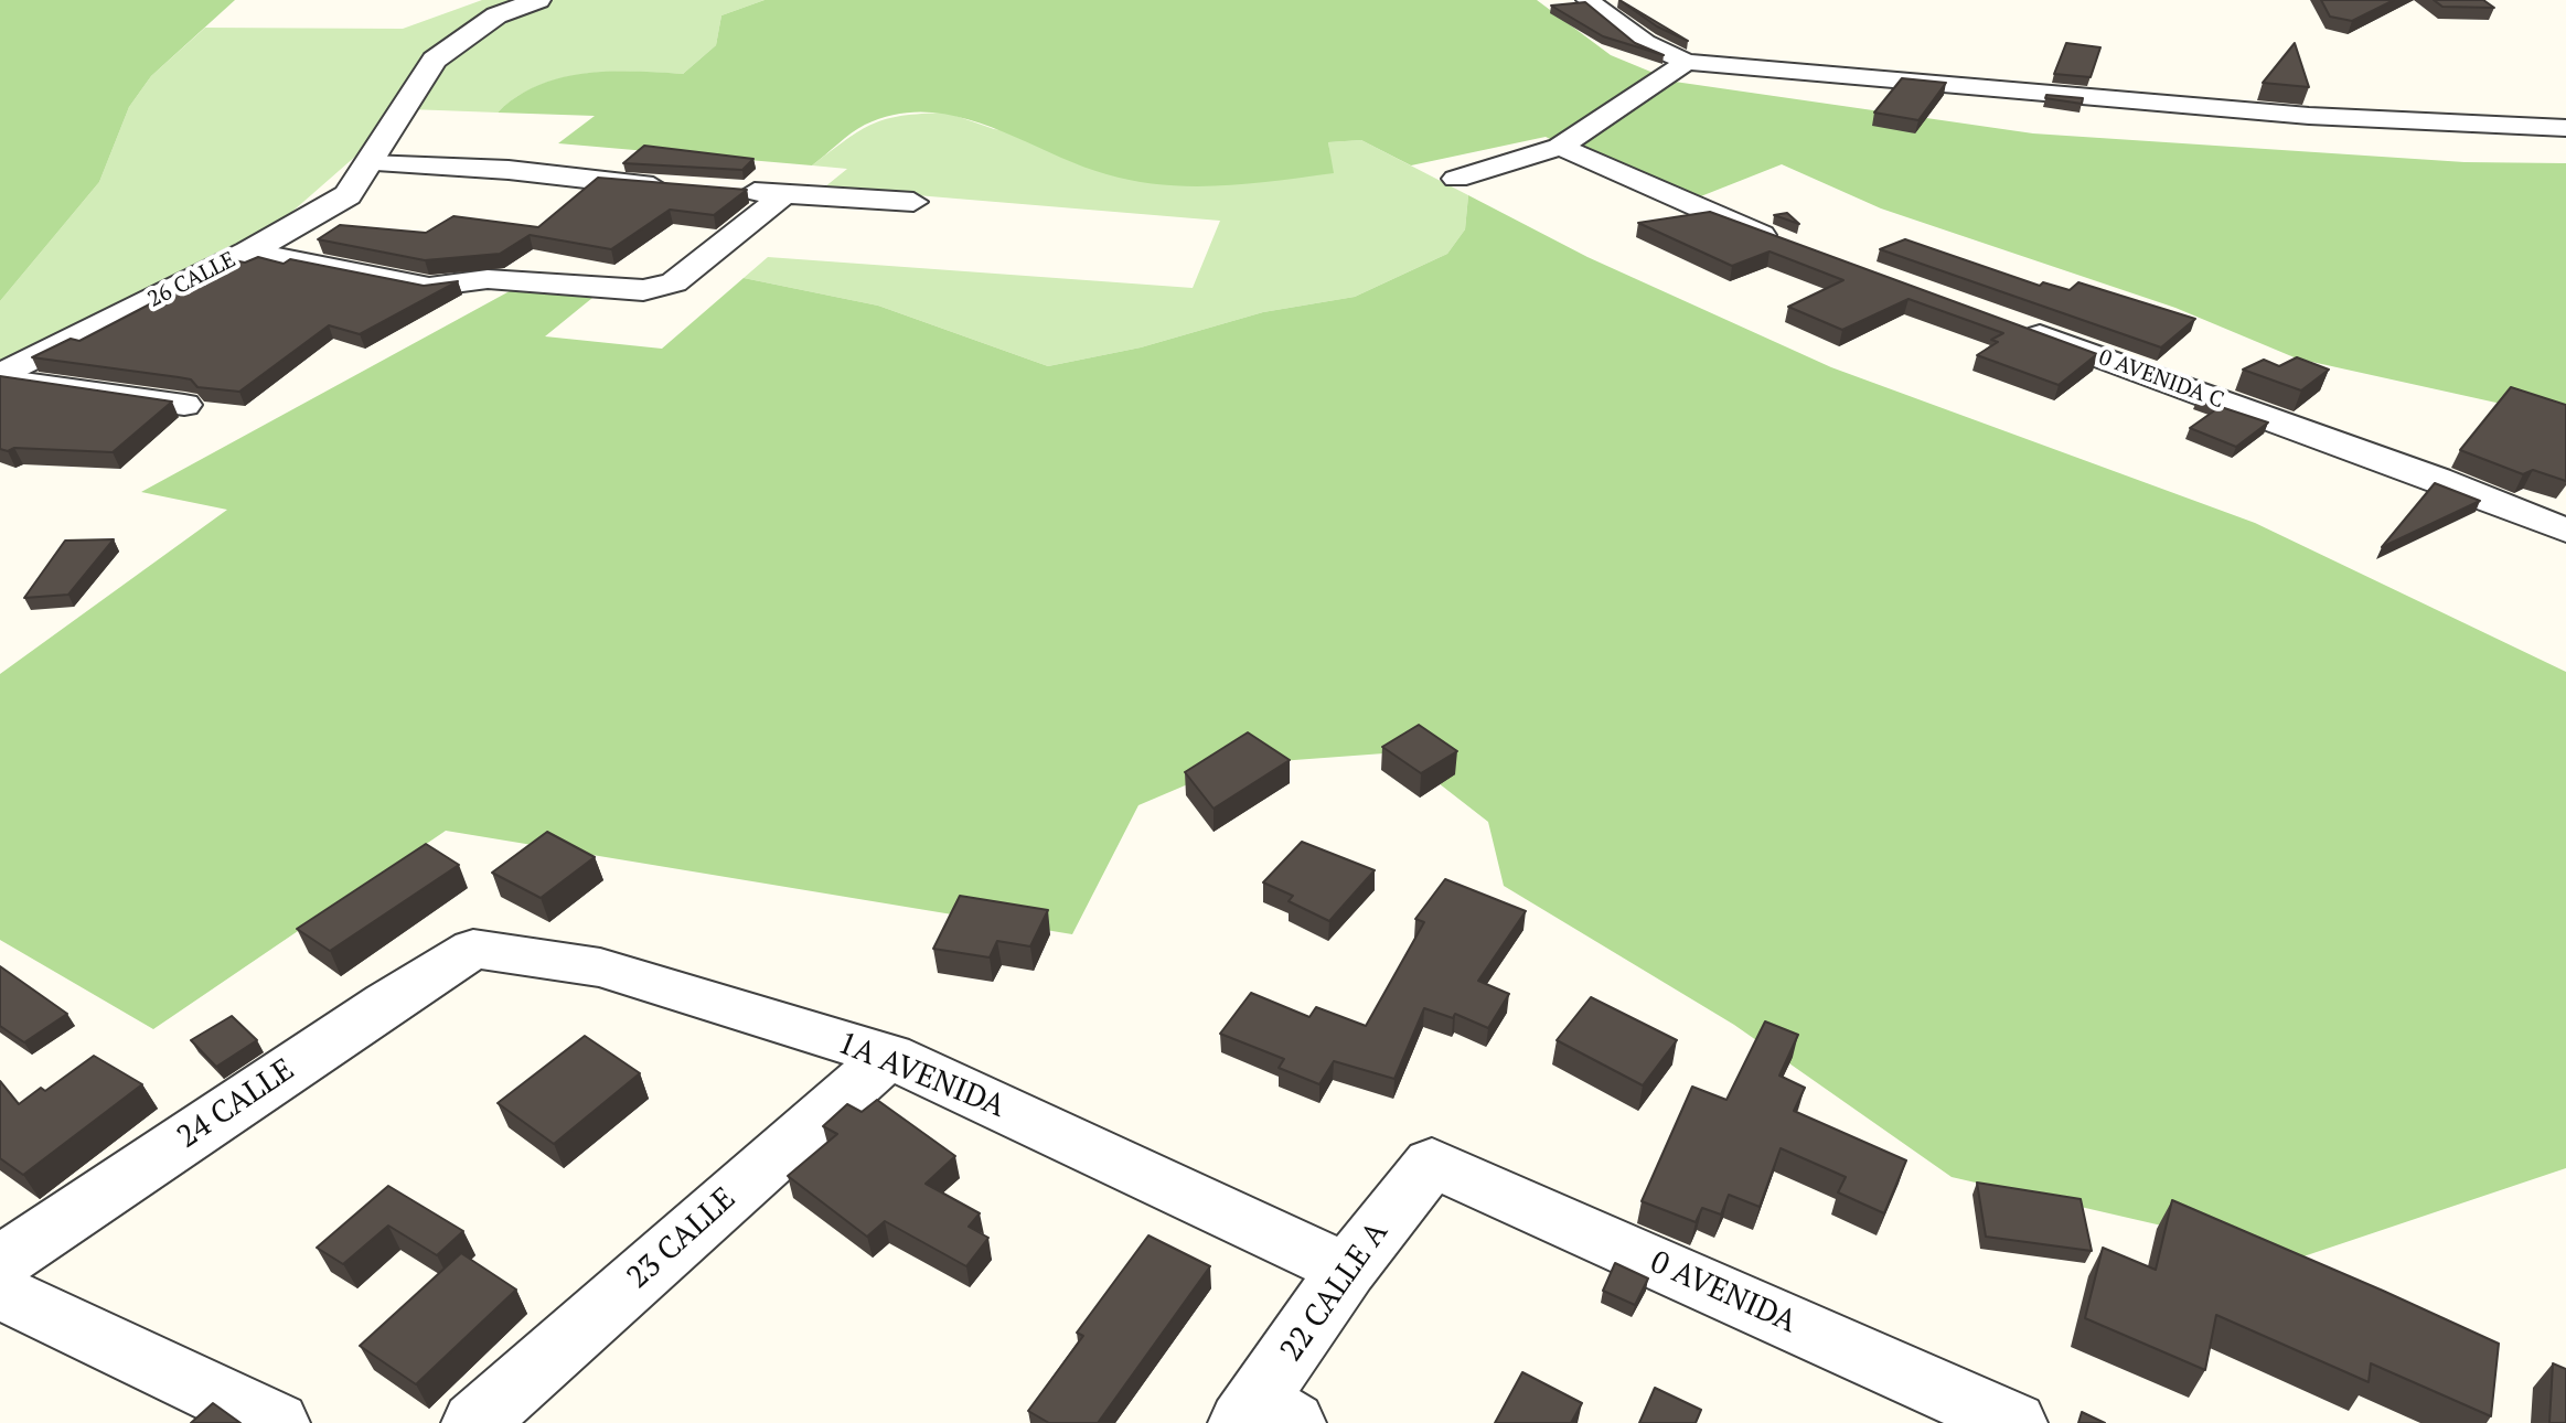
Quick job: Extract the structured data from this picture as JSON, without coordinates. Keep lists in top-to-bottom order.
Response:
{
  "streets": {
    "street": [
      "26 CALLE",
      "0 AVENIDA C",
      "1A AVENIDA",
      "24 CALLE",
      "23 CALLE",
      "22 CALLE A",
      "0 AVENIDA"
    ]
  },
  "crossings": [
    ["1A AVENIDA", "24 CALLE"],
    ["1A AVENIDA", "23 CALLE"],
    ["1A AVENIDA", "22 CALLE A"],
    ["22 CALLE A", "0 AVENIDA"]
  ]
}
